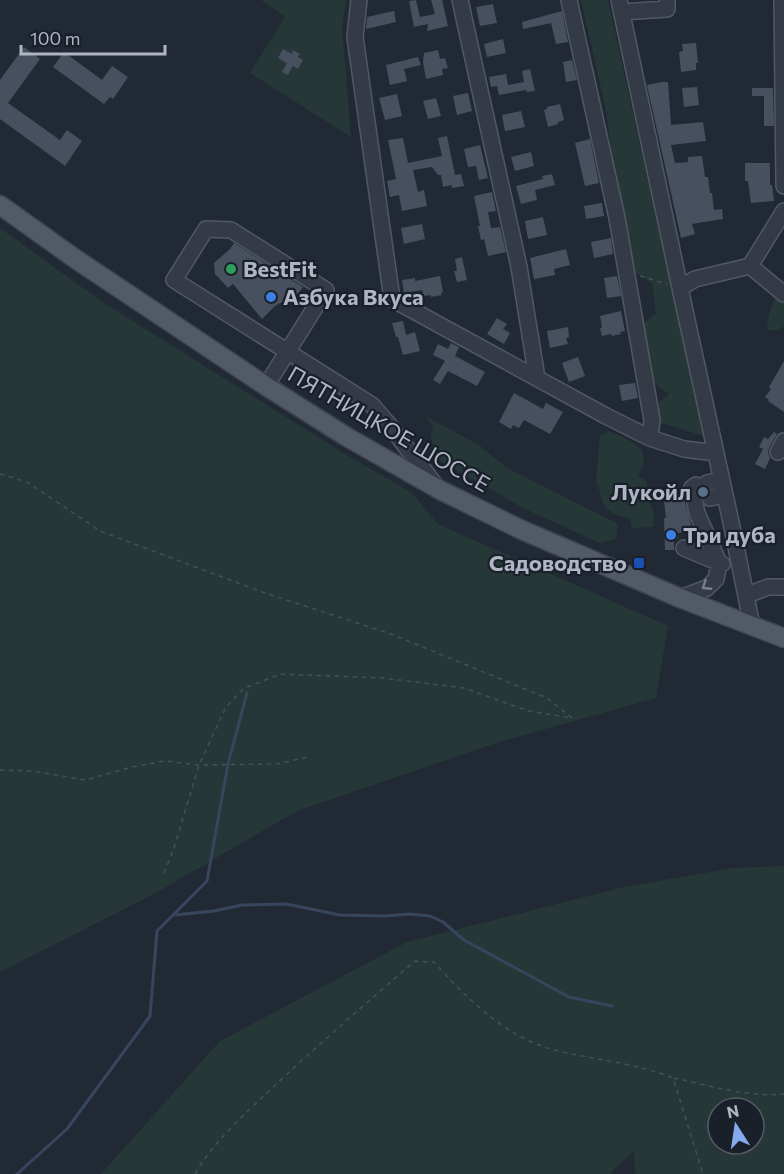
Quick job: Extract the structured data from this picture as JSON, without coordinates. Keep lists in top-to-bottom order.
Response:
{
  "streets": {
    "main road": ["ПЯТНИЦКОЕ ШОССЕ"]
  },
  "places": {
    "other": [
      "BestFit",
      "Азбука Вкуса",
      "Лукойл",
      "Три дуба"
    ],
    "transit": ["Садоводство"]
  },
  "scale_bar": "100 m",
  "north": "top"
}
